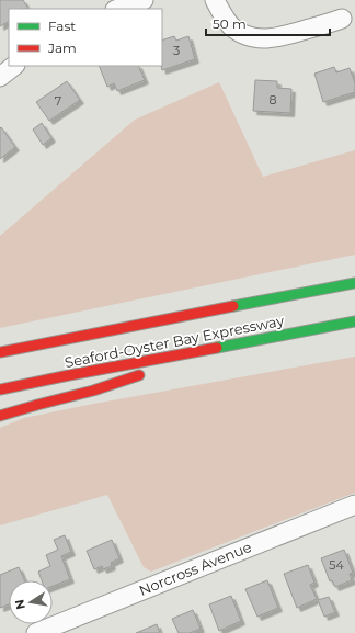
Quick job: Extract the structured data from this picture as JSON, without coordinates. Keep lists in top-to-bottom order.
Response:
{
  "streets": {
    "highway": ["Seaford-Oyster Bay Expressway"],
    "street": ["Norcross Avenue"]
  },
  "house_numbers": [
    "3",
    "8",
    "7",
    "54"
  ],
  "legend": ["Fast", "Jam"],
  "scale_bar": "50 m",
  "north": "left"
}
